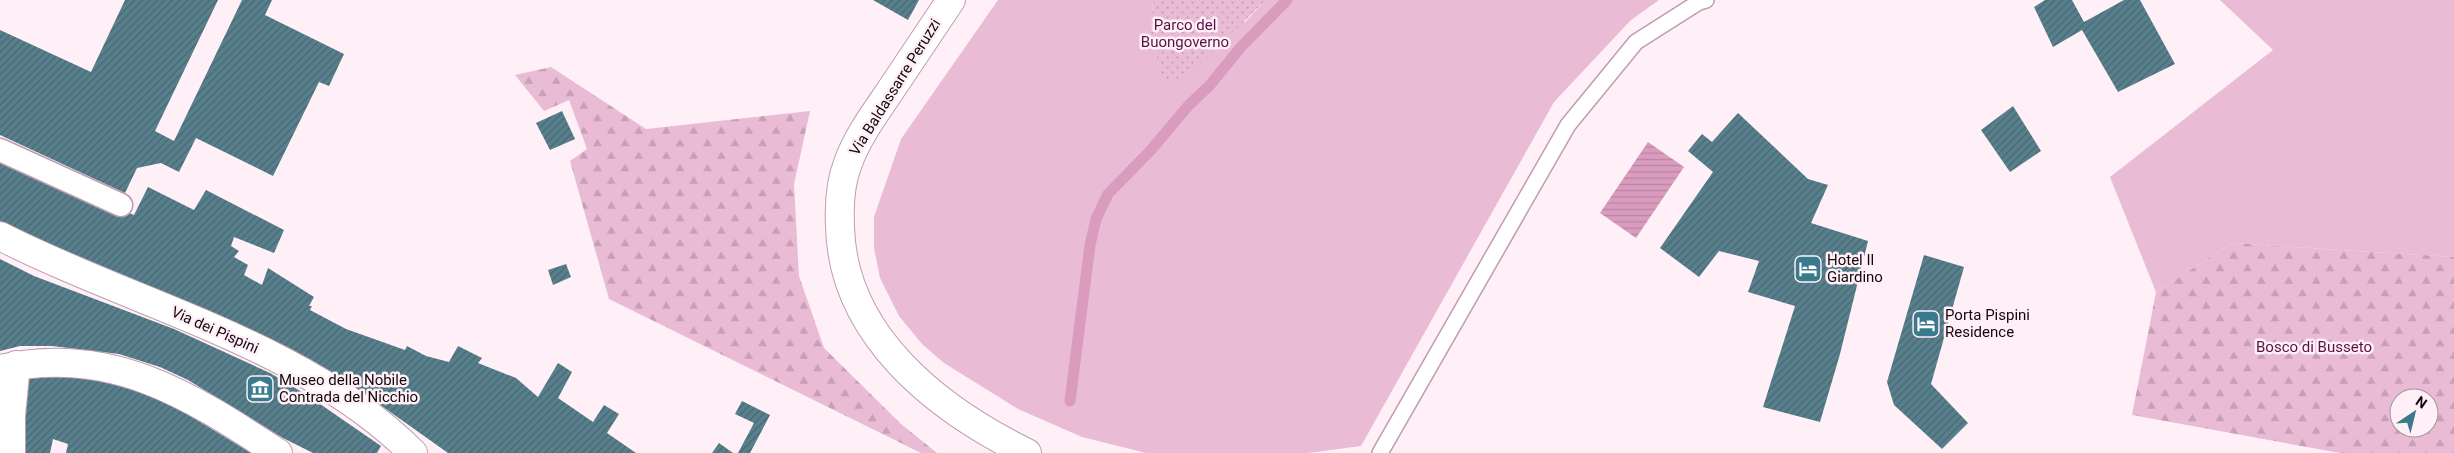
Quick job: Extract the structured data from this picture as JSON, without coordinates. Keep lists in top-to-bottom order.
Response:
{
  "streets": {
    "street": ["Via Baldassarre Peruzzi", "Via dei Pispini"]
  },
  "parks": ["Parco del Buongoverno", "Bosco di Busseto"],
  "places": {
    "hotel": ["Hotel Il Giardino", "Porta Pispini Residence"],
    "museum": ["Museo della Nobile Contrada del Nicchio"]
  },
  "north": "top right"
}
